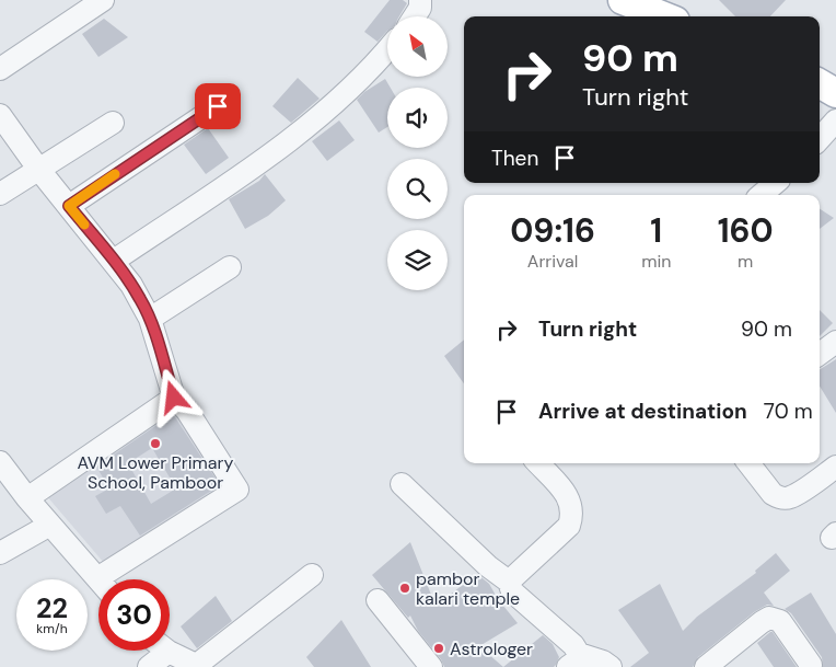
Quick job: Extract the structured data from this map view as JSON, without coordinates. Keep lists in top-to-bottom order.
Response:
{
  "places": ["AVM Lower Primary School, Pamboor", "pambor kalari temple", "Astrologer"],
  "north": "top left",
  "page": {
    "turn": ["90 m", "Turn right"],
    "then": "Then",
    "eta": [
      "09:16",
      "Arrival",
      "1",
      "min",
      "160",
      "m"
    ],
    "list": [
      {
        "name": "Turn right",
        "value": "90 m"
      },
      {
        "name": "Arrive at destination",
        "value": "70 m"
      }
    ],
    "speed": "22 km/h",
    "limit": "30"
  }
}
